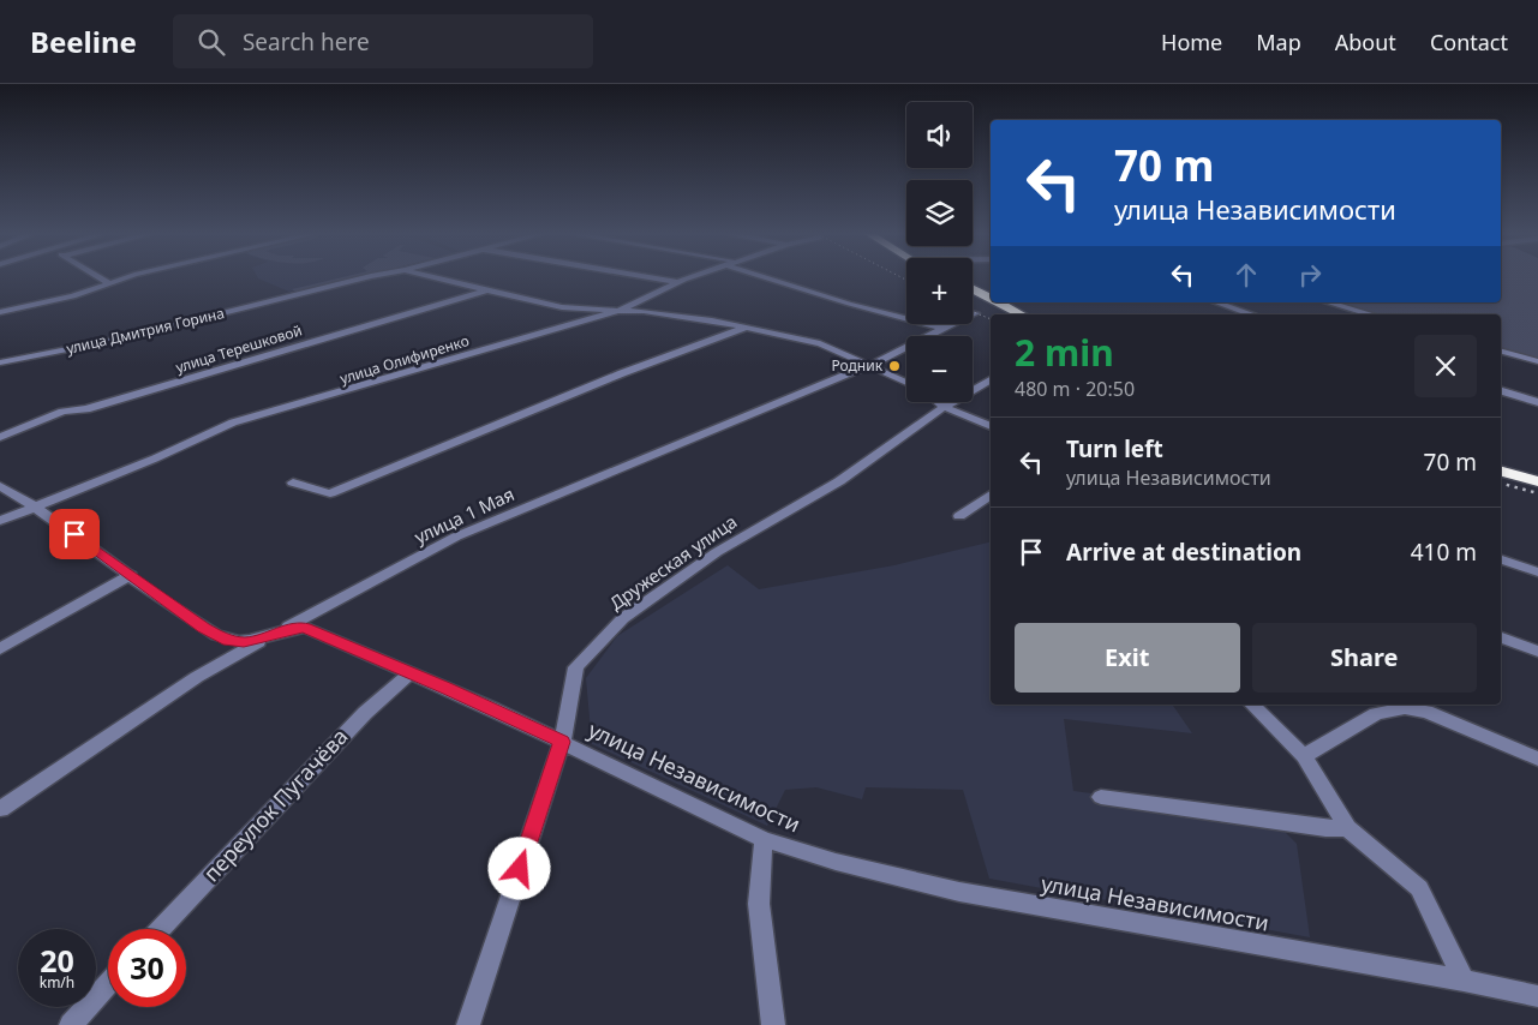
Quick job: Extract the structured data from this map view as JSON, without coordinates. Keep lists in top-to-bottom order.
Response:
{
  "streets": {
    "street": [
      "улица Дмитрия Горина",
      "улица Терешковой",
      "улица Олифиренко",
      "улица 1 Мая",
      "Дружеская улица",
      "улица Независимости",
      "переулок Пугачёва"
    ]
  },
  "crossings": [
    ["улица Дмитрия Горина", "улица Терешковой"],
    ["улица Дмитрия Горина", "улица Олифиренко"],
    ["улица Дмитрия Горина", "улица 1 Мая"],
    ["улица Олифиренко", "улица Независимости"],
    ["улица 1 Мая", "улица Независимости"],
    ["Дружеская улица", "улица Независимости"],
    ["улица Независимости", "переулок Пугачёва"]
  ],
  "places": ["Родник"],
  "page": {
    "header": "Beeline",
    "search": "Search here",
    "nav": [
      "Home",
      "Map",
      "About",
      "Contact"
    ],
    "map_buttons": ["+", "−"],
    "turn": ["70 m", "улица Независимости"],
    "heading": ["2 min", "480 m · 20:50"],
    "list": [
      {
        "name": "Turn left",
        "note": "улица Независимости",
        "value": "70 m"
      },
      {
        "name": "Arrive at destination",
        "value": "410 m"
      }
    ],
    "buttons": ["Exit", "Share"],
    "speed": "20 km/h",
    "limit": "30"
  }
}
